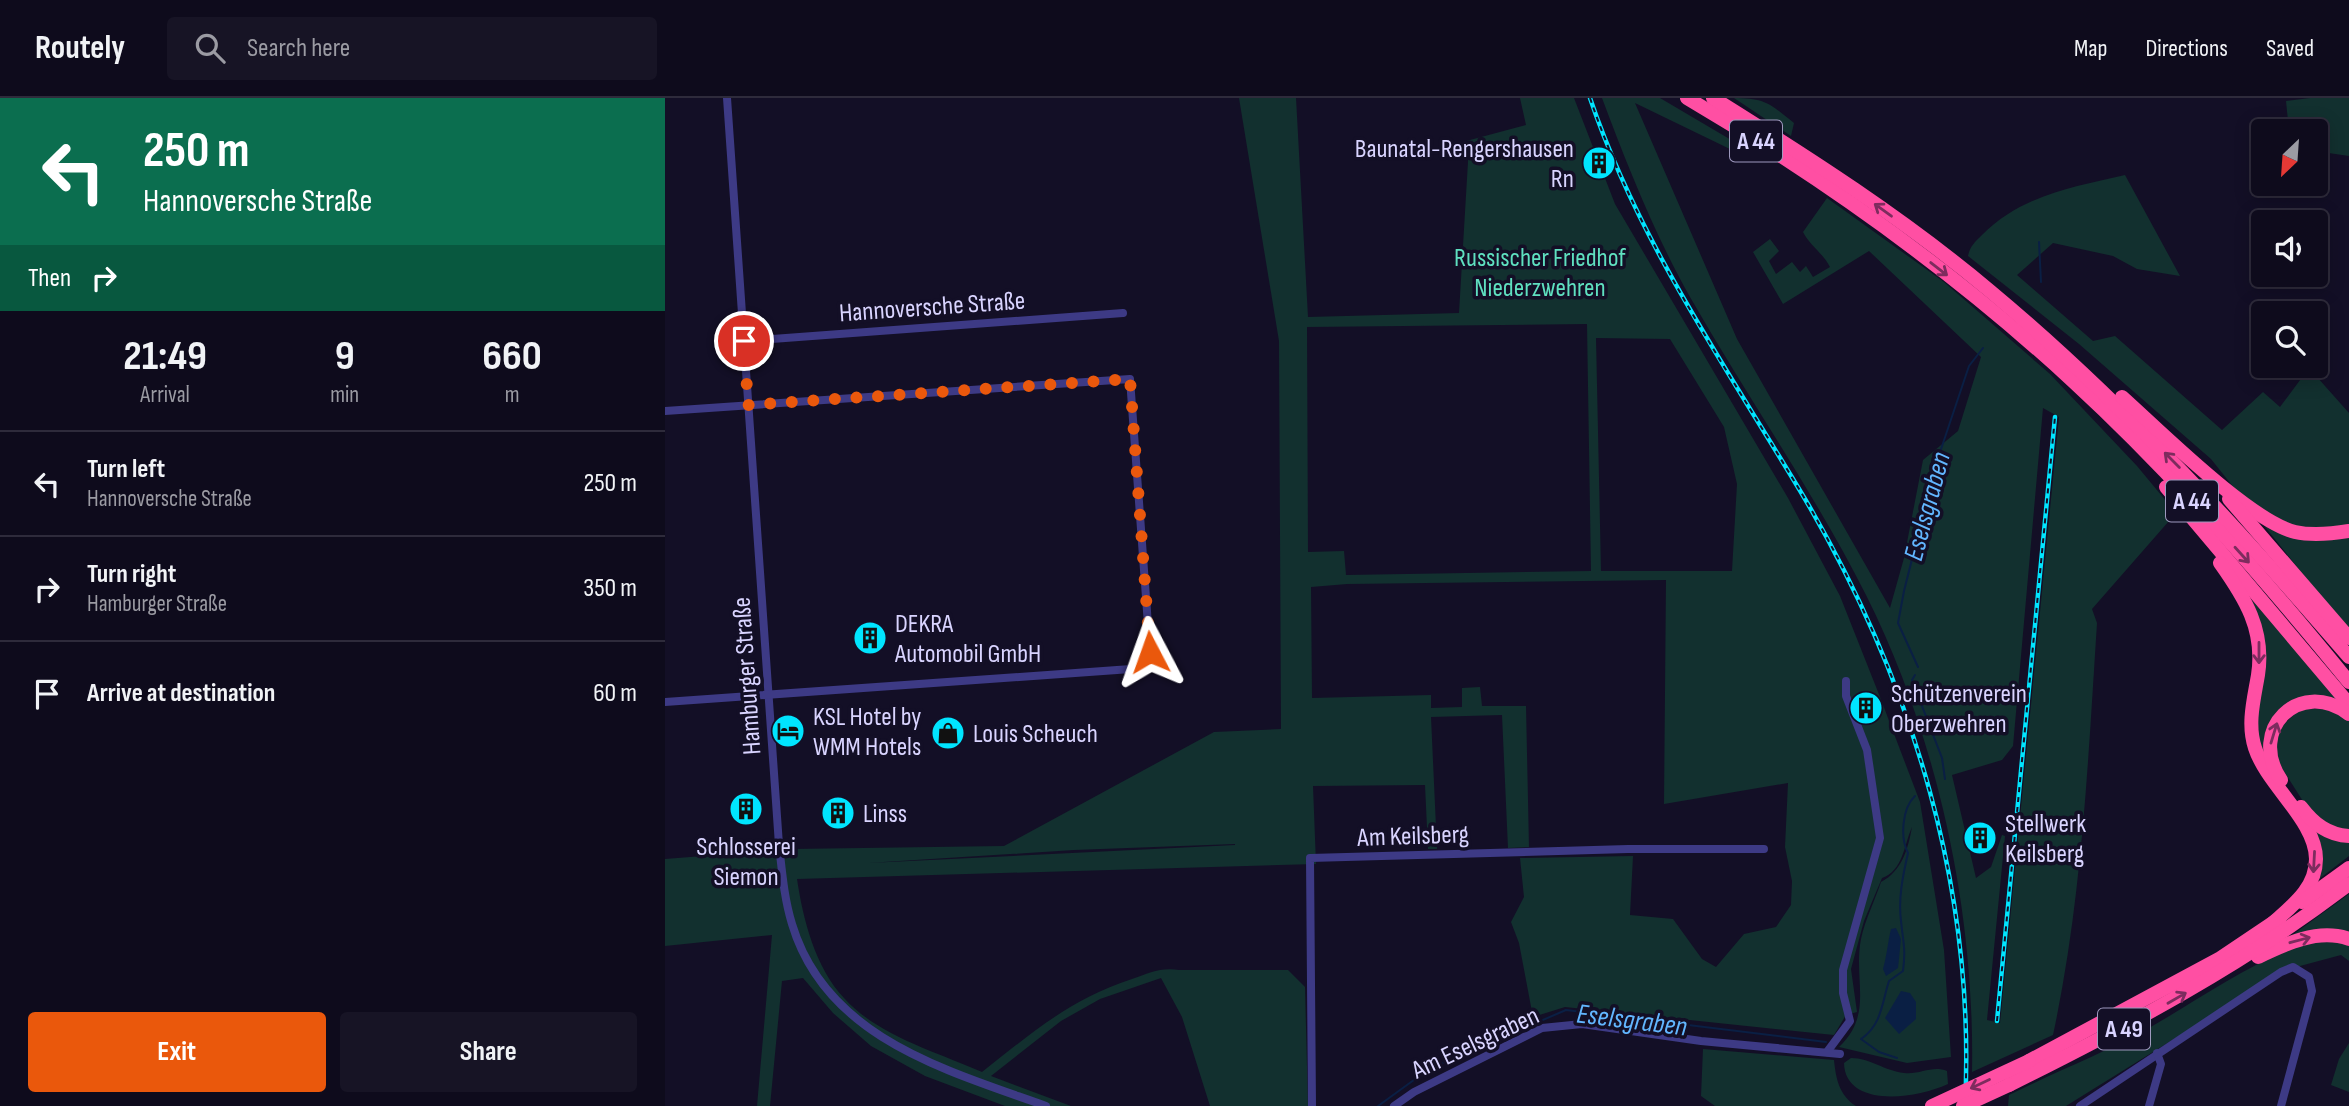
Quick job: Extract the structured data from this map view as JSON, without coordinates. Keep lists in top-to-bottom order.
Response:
{
  "streets": {
    "highway": ["A 44", "A 49"],
    "street": [
      "Hannoversche Straße",
      "Hamburger Straße",
      "Am Keilsberg",
      "Am Eselsgraben"
    ]
  },
  "crossings": [
    ["Hannoversche Straße", "Hamburger Straße"]
  ],
  "water": ["Eselsgraben"],
  "parks": ["Russischer Friedhof Niederzwehren"],
  "places": {
    "building": [
      "Baunatal-Rengershausen Rn",
      "DEKRA Automobil GmbH",
      "Schützenverein Oberzwehren",
      "Schlosserei Siemon",
      "Linss",
      "Stellwerk Keilsberg"
    ],
    "hotel": ["KSL Hotel by WMM Hotels"],
    "shop": ["Louis Scheuch"]
  },
  "north": "bottom left",
  "page": {
    "header": "Routely",
    "search": "Search here",
    "nav": ["Map", "Directions", "Saved"],
    "turn": ["250 m", "Hannoversche Straße"],
    "then": "Then",
    "eta": [
      "21:49",
      "Arrival",
      "9",
      "min",
      "660",
      "m"
    ],
    "list": [
      {
        "name": "Turn left",
        "note": "Hannoversche Straße",
        "value": "250 m"
      },
      {
        "name": "Turn right",
        "note": "Hamburger Straße",
        "value": "350 m"
      },
      {
        "name": "Arrive at destination",
        "value": "60 m"
      }
    ],
    "buttons": ["Exit", "Share"]
  }
}
